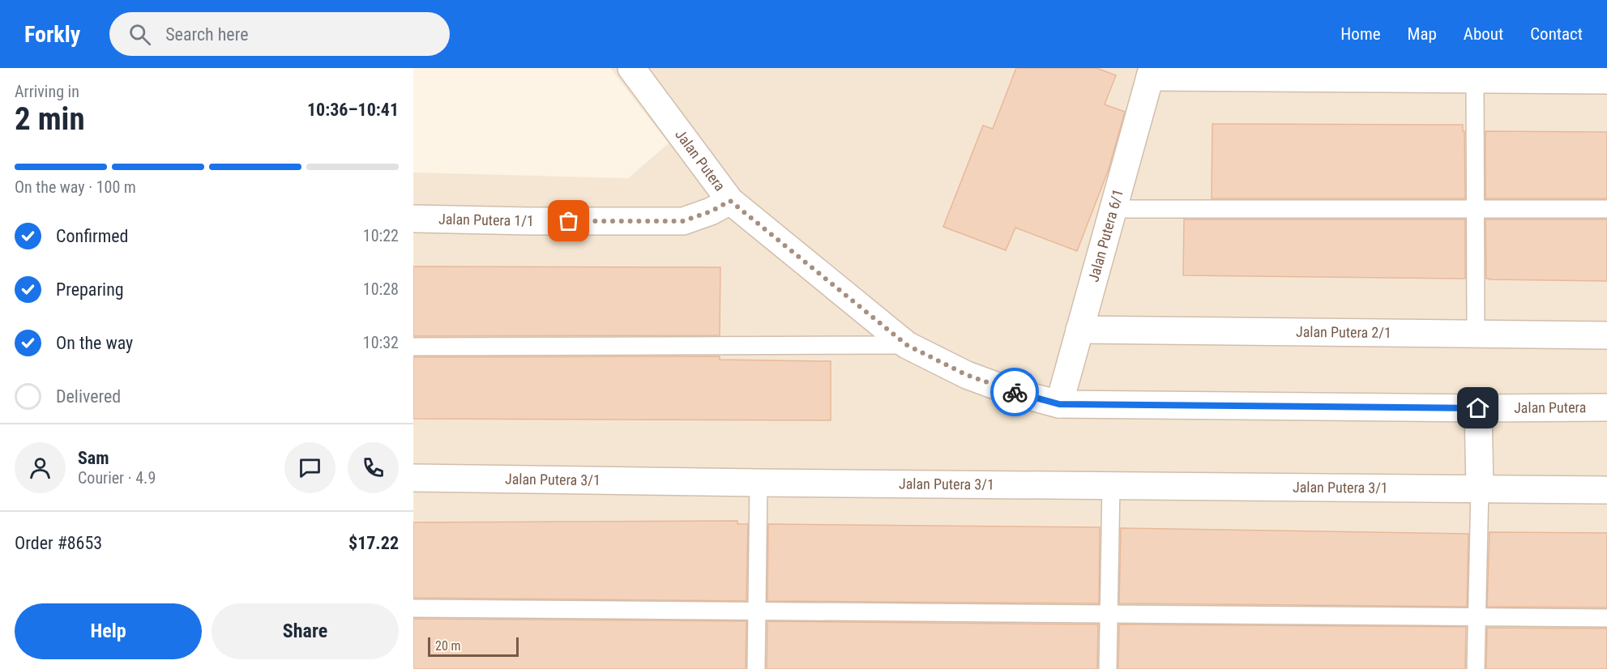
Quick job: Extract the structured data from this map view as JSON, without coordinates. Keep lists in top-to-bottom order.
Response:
{
  "streets": {
    "street": [
      "Jalan Putera",
      "Jalan Putera 1/1",
      "Jalan Putera 6/1",
      "Jalan Putera 2/1",
      "Jalan Putera 3/1"
    ]
  },
  "crossings": [
    ["Jalan Putera", "Jalan Putera 1/1"],
    ["Jalan Putera", "Jalan Putera 6/1"],
    ["Jalan Putera 6/1", "Jalan Putera 2/1"]
  ],
  "scale_bar": "20 m",
  "page": {
    "header": "Forkly",
    "search": "Search here",
    "nav": [
      "Home",
      "Map",
      "About",
      "Contact"
    ],
    "heading": ["2 min", "Arriving in", "10:36–10:41"],
    "panel": [
      "Sam",
      "Courier · 4.9",
      "Order #8653",
      "$17.22"
    ],
    "bar": "On the way · 100 m",
    "list": [
      ["Confirmed", "10:22"],
      ["Preparing", "10:28"],
      ["On the way", "10:32"],
      "Delivered"
    ],
    "buttons": ["Help", "Share"],
    "scale": "20 m"
  }
}
